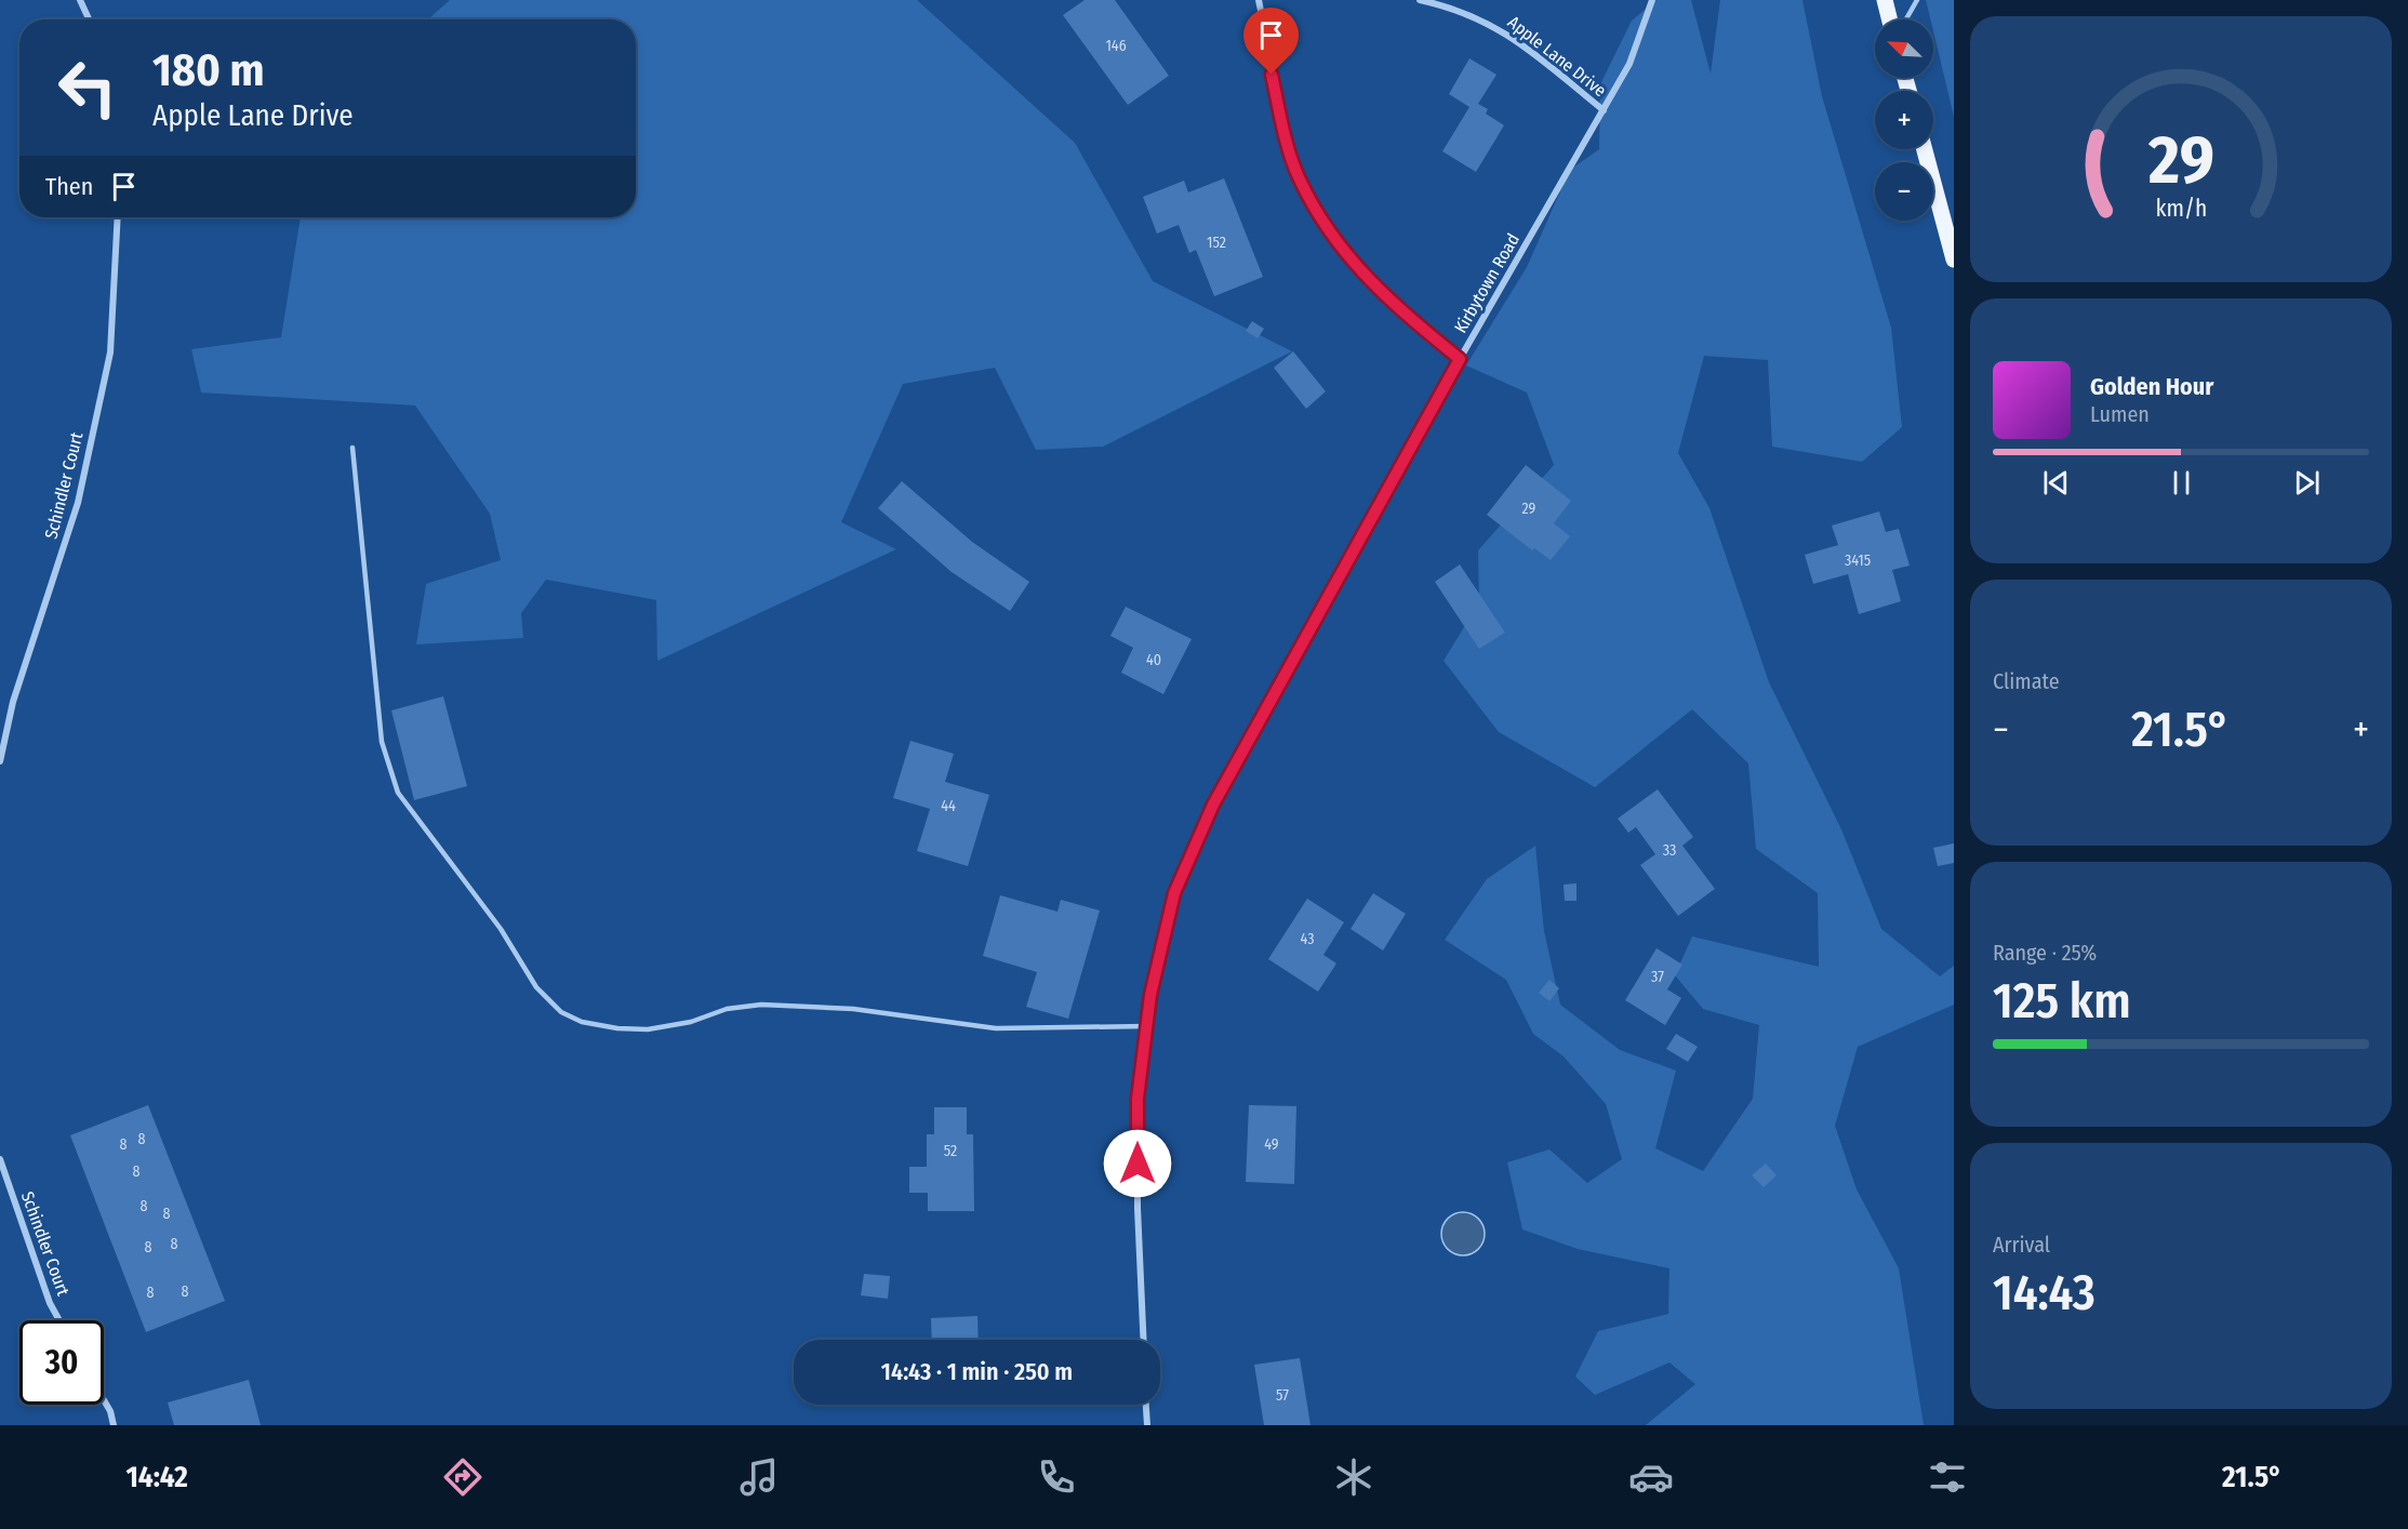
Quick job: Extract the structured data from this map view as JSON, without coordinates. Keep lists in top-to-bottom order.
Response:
{
  "streets": {
    "street": ["Apple Lane Drive", "Kirbytown Road", "Schindler Court"]
  },
  "crossings": [
    ["Apple Lane Drive", "Kirbytown Road"]
  ],
  "house_numbers": [
    "146",
    "152",
    "29",
    "3415",
    "40",
    "44",
    "33",
    "43",
    "37",
    "8",
    "8",
    "49",
    "52",
    "8",
    "8",
    "8",
    "8",
    "8",
    "8",
    "8",
    "57"
  ],
  "north": "top left",
  "page": {
    "map_buttons": ["+", "−"],
    "turn": ["180 m", "Apple Lane Drive"],
    "then": "Then",
    "song": ["Golden Hour", "Lumen"],
    "tile": [
      "Climate",
      ["Range · 25%", "125 km"],
      ["Arrival", "14:43"]
    ],
    "heat": ["−", "21.5°", "+"],
    "limit": "30",
    "trip": "14:43 · 1 min · 250 m",
    "tabs": ["14:42", "21.5°"],
    "gauge": ["29", "km/h"]
  }
}
